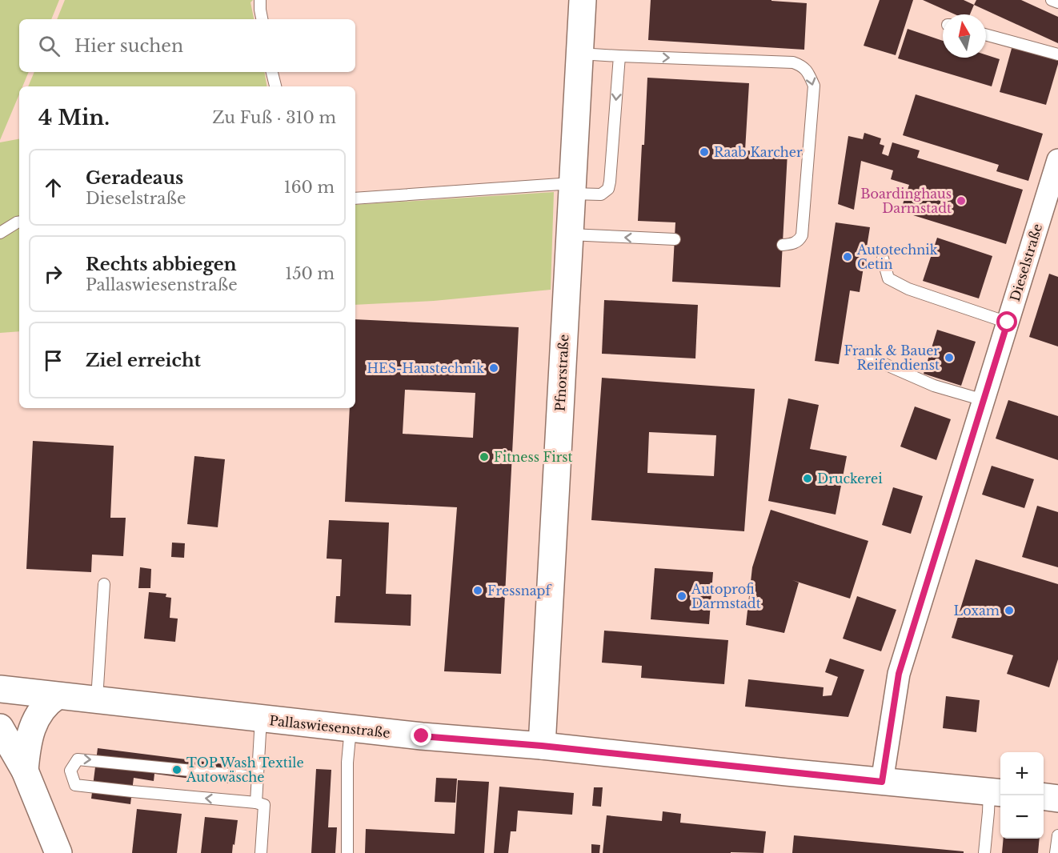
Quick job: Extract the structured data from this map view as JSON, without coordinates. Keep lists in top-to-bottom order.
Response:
{
  "streets": {
    "main road": ["Pfnorstraße", "Pallaswiesenstraße"],
    "street": ["Dieselstraße"]
  },
  "crossings": [
    ["Dieselstraße", "Pallaswiesenstraße"],
    ["Pfnorstraße", "Pallaswiesenstraße"]
  ],
  "places": [
    "Raab Karcher",
    "Boardinghaus Darmstadt",
    "Autotechnik Cetin",
    "Frank & Bauer Reifendienst",
    "HES-Haustechnik",
    "Fitness First",
    "Druckerei",
    "Fressnapf",
    "Autoprofi Darmstadt",
    "Loxam",
    "TOP Wash Textile Autowäsche"
  ],
  "north": "top",
  "page": {
    "search": "Hier suchen",
    "heading": ["4 Min.", "Zu Fuß · 310 m"],
    "list": [
      ["Geradeaus", "Dieselstraße", "160 m"],
      ["Rechts abbiegen", "Pallaswiesenstraße", "150 m"],
      "Ziel erreicht"
    ],
    "map_buttons": ["+", "−"]
  }
}
